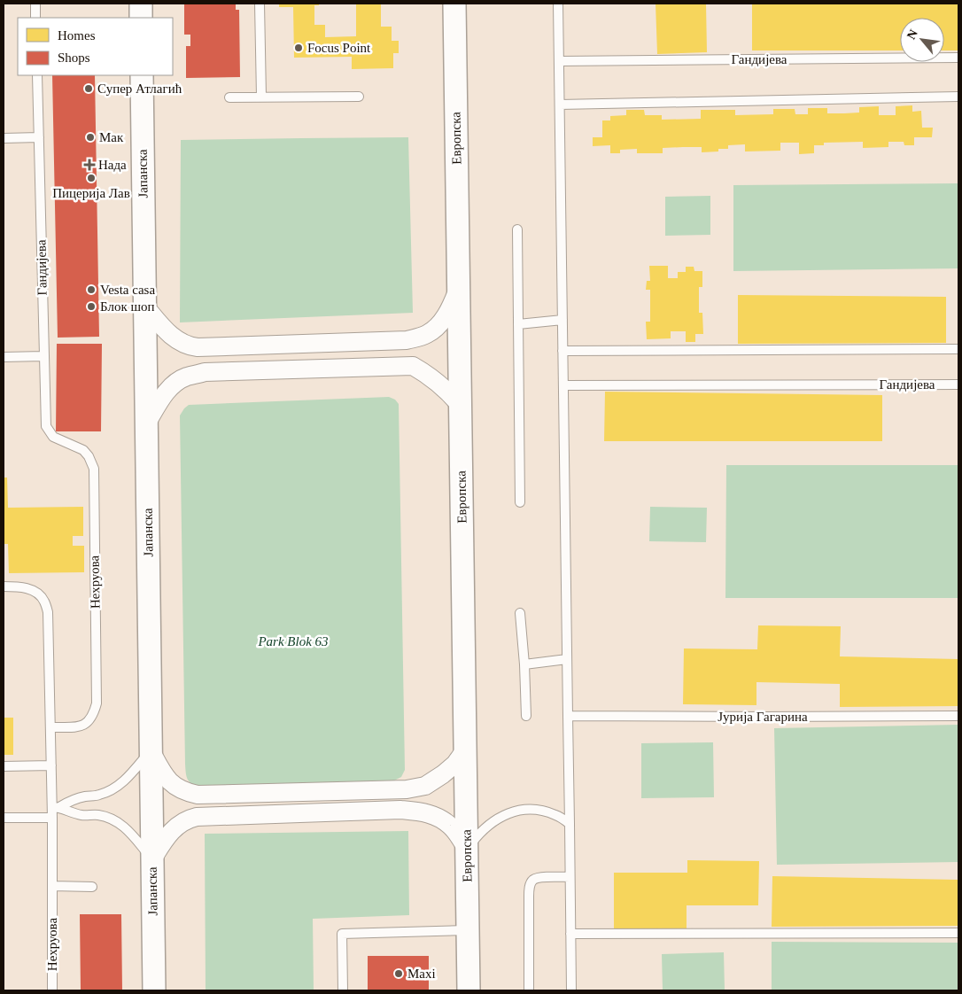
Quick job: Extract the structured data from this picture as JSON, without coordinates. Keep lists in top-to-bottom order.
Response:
{
  "streets": {
    "street": ["Европска", "Јапанска"],
    "lane": ["Гандијева", "Нехруова", "Јурија Гагарина"]
  },
  "crossings": [
    ["Гандијева", "Нехруова"]
  ],
  "parks": ["Park Blok 63"],
  "places": {
    "other": [
      "Focus Point",
      "Супер Атлагић",
      "Мак",
      "Пицерија Лав",
      "Vesta casa",
      "Блок шоп",
      "Maxi"
    ],
    "health": ["Нада"]
  },
  "legend": ["Homes", "Shops"],
  "north": "top left"
}
